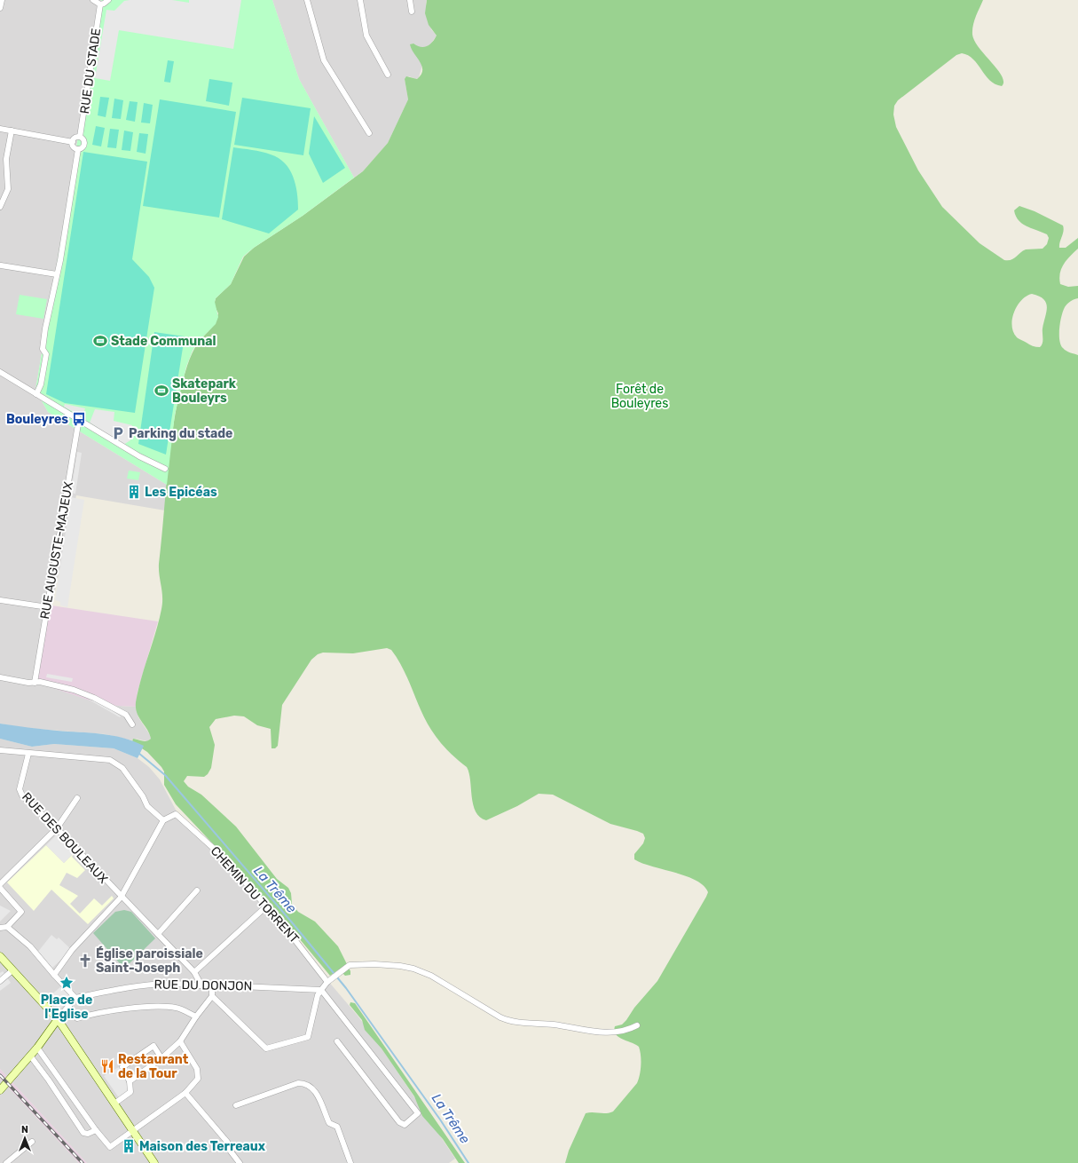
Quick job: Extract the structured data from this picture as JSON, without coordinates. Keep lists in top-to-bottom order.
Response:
{
  "streets": {
    "street": [
      "RUE DU STADE",
      "RUE AUGUSTE-MAJEUX",
      "RUE DES BOULEAUX",
      "CHEMIN DU TORRENT",
      "RUE DU DONJON"
    ]
  },
  "crossings": [
    ["RUE DES BOULEAUX", "RUE DU DONJON"]
  ],
  "water": ["La Trême"],
  "parks": ["Forêt de Bouleyres"],
  "places": {
    "sports": ["Stade Communal", "Skatepark Bouleyrs"],
    "bus stop": ["Bouleyres"],
    "parking": ["Parking du stade"],
    "building": ["Les Epicéas", "Maison des Terreaux"],
    "church": ["Église paroissiale Saint-Joseph"],
    "place": ["Place de l'Eglise"],
    "restaurant": ["Restaurant de la Tour"]
  },
  "north": "top"
}
